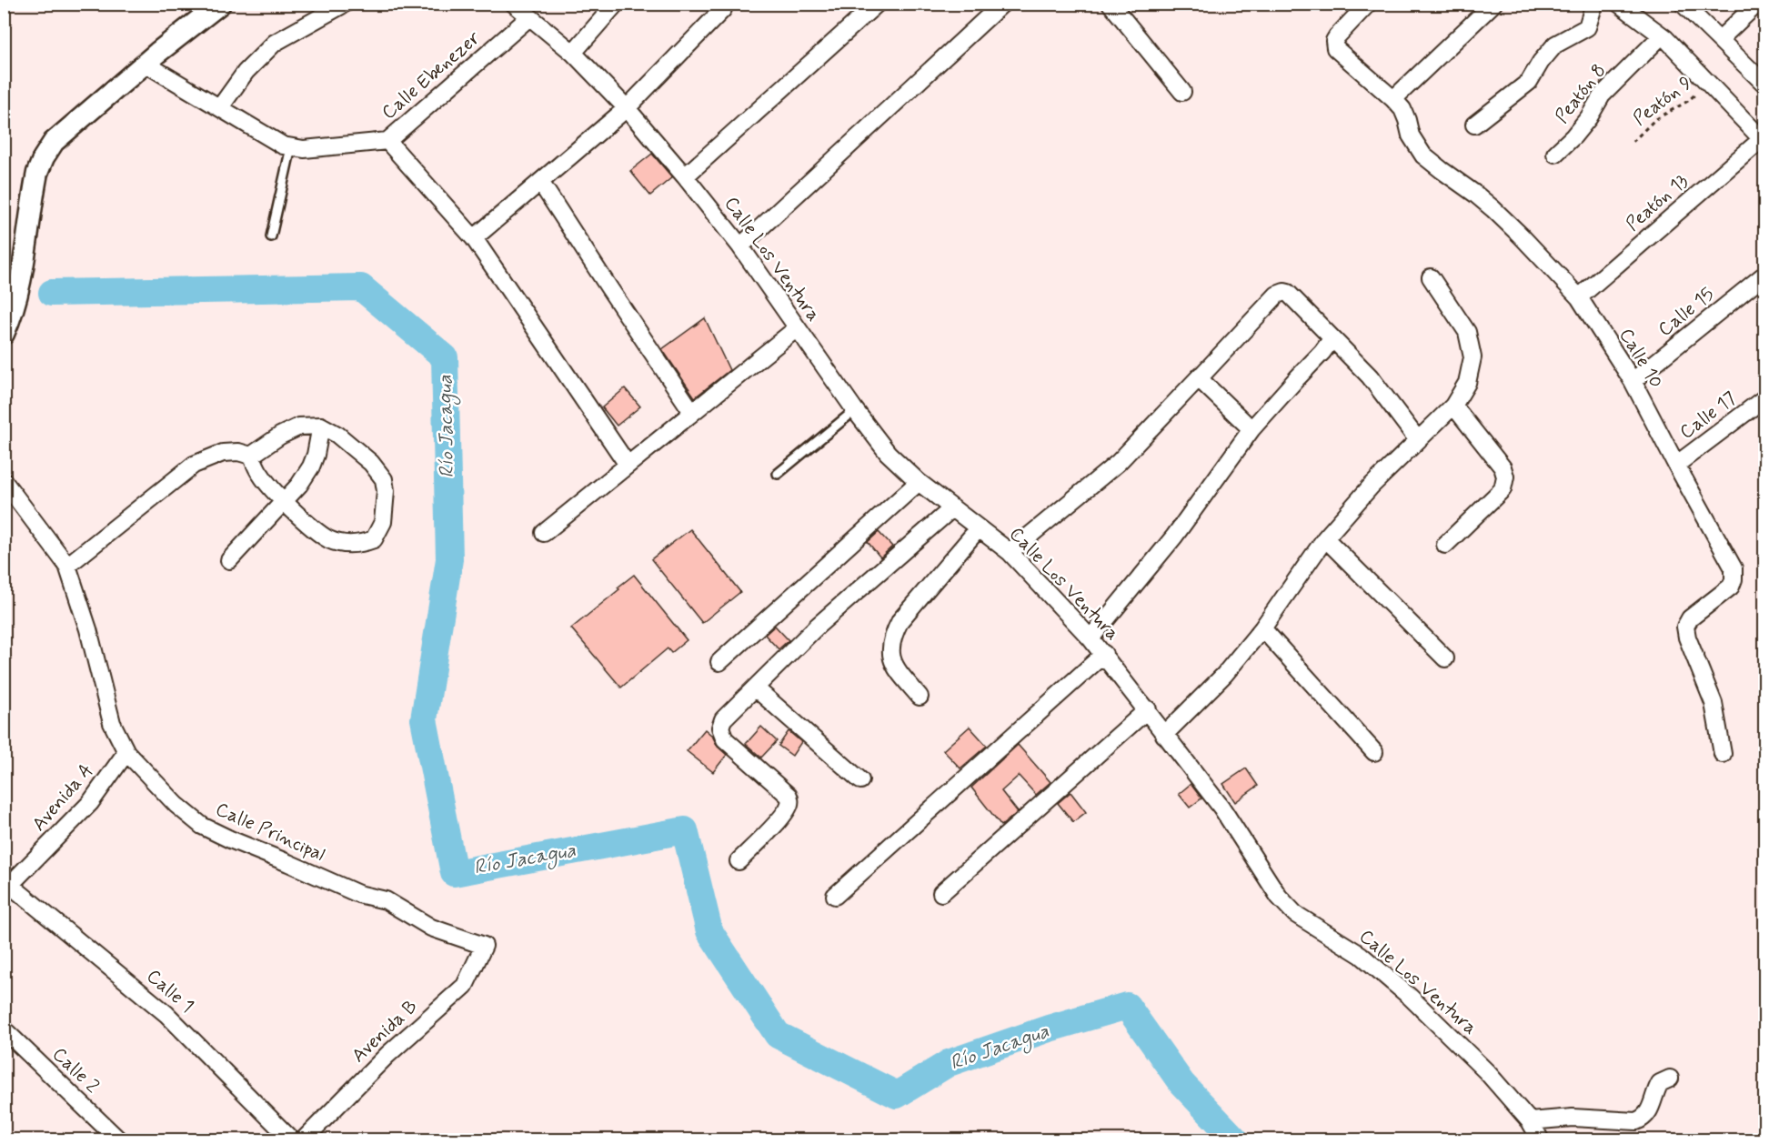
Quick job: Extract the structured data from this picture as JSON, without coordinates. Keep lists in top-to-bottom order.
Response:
{
  "streets": {
    "street": [
      "Calle Ebenezer",
      "Peatón 8",
      "Peatón 13",
      "Calle Los Ventura",
      "Calle 15",
      "Calle 10",
      "Calle 17",
      "Avenida A",
      "Calle Principal",
      "Calle 1",
      "Avenida B",
      "Calle 2"
    ],
    "path": ["Peatón 9"]
  },
  "crossings": [
    ["Calle Ebenezer", "Calle Los Ventura"],
    ["Peatón 13", "Calle 10"],
    ["Calle 15", "Calle 10"],
    ["Calle 10", "Calle 17"],
    ["Avenida A", "Calle Principal"],
    ["Avenida A", "Calle 1"],
    ["Calle Principal", "Avenida B"]
  ],
  "water": ["Río Jacagua"]
}
